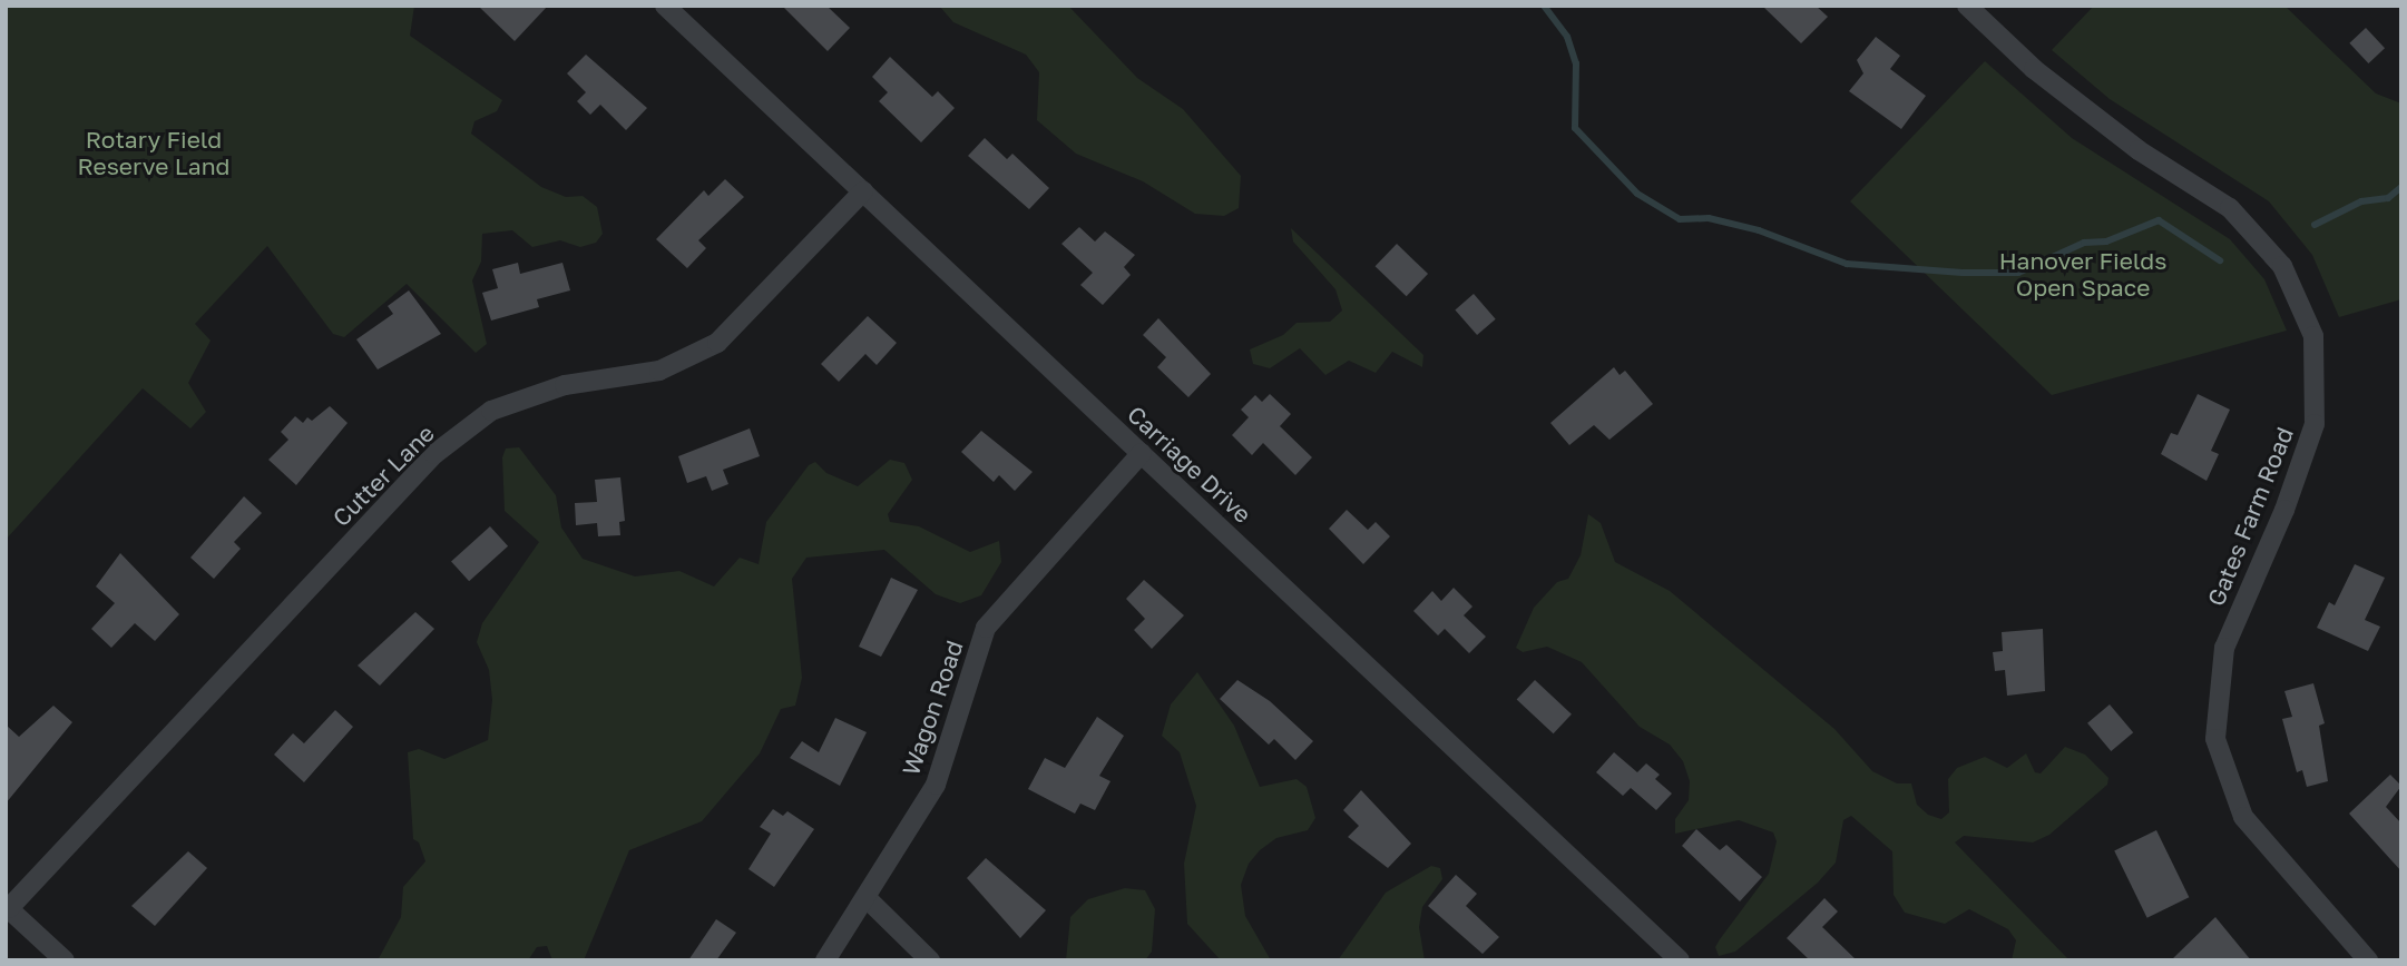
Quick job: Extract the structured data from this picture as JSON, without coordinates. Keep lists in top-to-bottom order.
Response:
{
  "streets": {
    "street": [
      "Carriage Drive",
      "Cutter Lane",
      "Gates Farm Road",
      "Wagon Road"
    ]
  },
  "crossings": [
    ["Carriage Drive", "Cutter Lane"],
    ["Carriage Drive", "Wagon Road"]
  ],
  "parks": ["Rotary Field Reserve Land", "Hanover Fields Open Space"]
}
